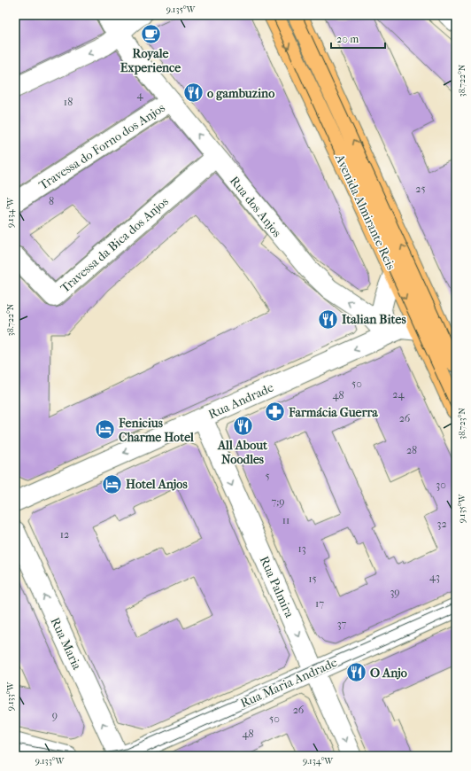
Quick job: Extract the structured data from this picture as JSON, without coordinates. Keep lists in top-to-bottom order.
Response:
{
  "streets": {
    "main road": ["Avenida Almirante Reis"],
    "street": [
      "Travessa do Forno dos Anjos",
      "Rua dos Anjos",
      "Travessa da Bica dos Anjos",
      "Rua Andrade",
      "Rua Palmira",
      "Rua Maria",
      "Rua Maria Andrade"
    ]
  },
  "crossings": [
    ["Travessa do Forno dos Anjos", "Rua dos Anjos"],
    ["Rua dos Anjos", "Travessa da Bica dos Anjos"],
    ["Rua dos Anjos", "Rua Andrade"],
    ["Rua Andrade", "Rua Palmira"],
    ["Rua Palmira", "Rua Maria Andrade"],
    ["Rua Maria", "Rua Maria Andrade"]
  ],
  "one_way": [
    "Rua dos Anjos",
    "Rua Andrade",
    "Rua Palmira",
    "Rua Maria"
  ],
  "places": {
    "cafe": ["Royale Experience"],
    "restaurant": [
      "o gambuzino",
      "Italian Bites",
      "All About Noodles",
      "O Anjo"
    ],
    "pharmacy": ["Farmácia Guerra"],
    "hotel": ["Fenicius Charme Hotel", "Hotel Anjos"]
  },
  "house_numbers": [
    "4",
    "18",
    "25",
    "8",
    "50",
    "24",
    "48",
    "26",
    "28",
    "5",
    "30",
    "7;9",
    "11",
    "32",
    "12",
    "13",
    "43",
    "15",
    "39",
    "17",
    "37",
    "26",
    "9",
    "50",
    "48"
  ],
  "scale_bar": "20 m",
  "coordinates": [
    "9.135°W",
    "38.722°N",
    "9.134°W",
    "38.723°N",
    "9.133°W"
  ]
}
